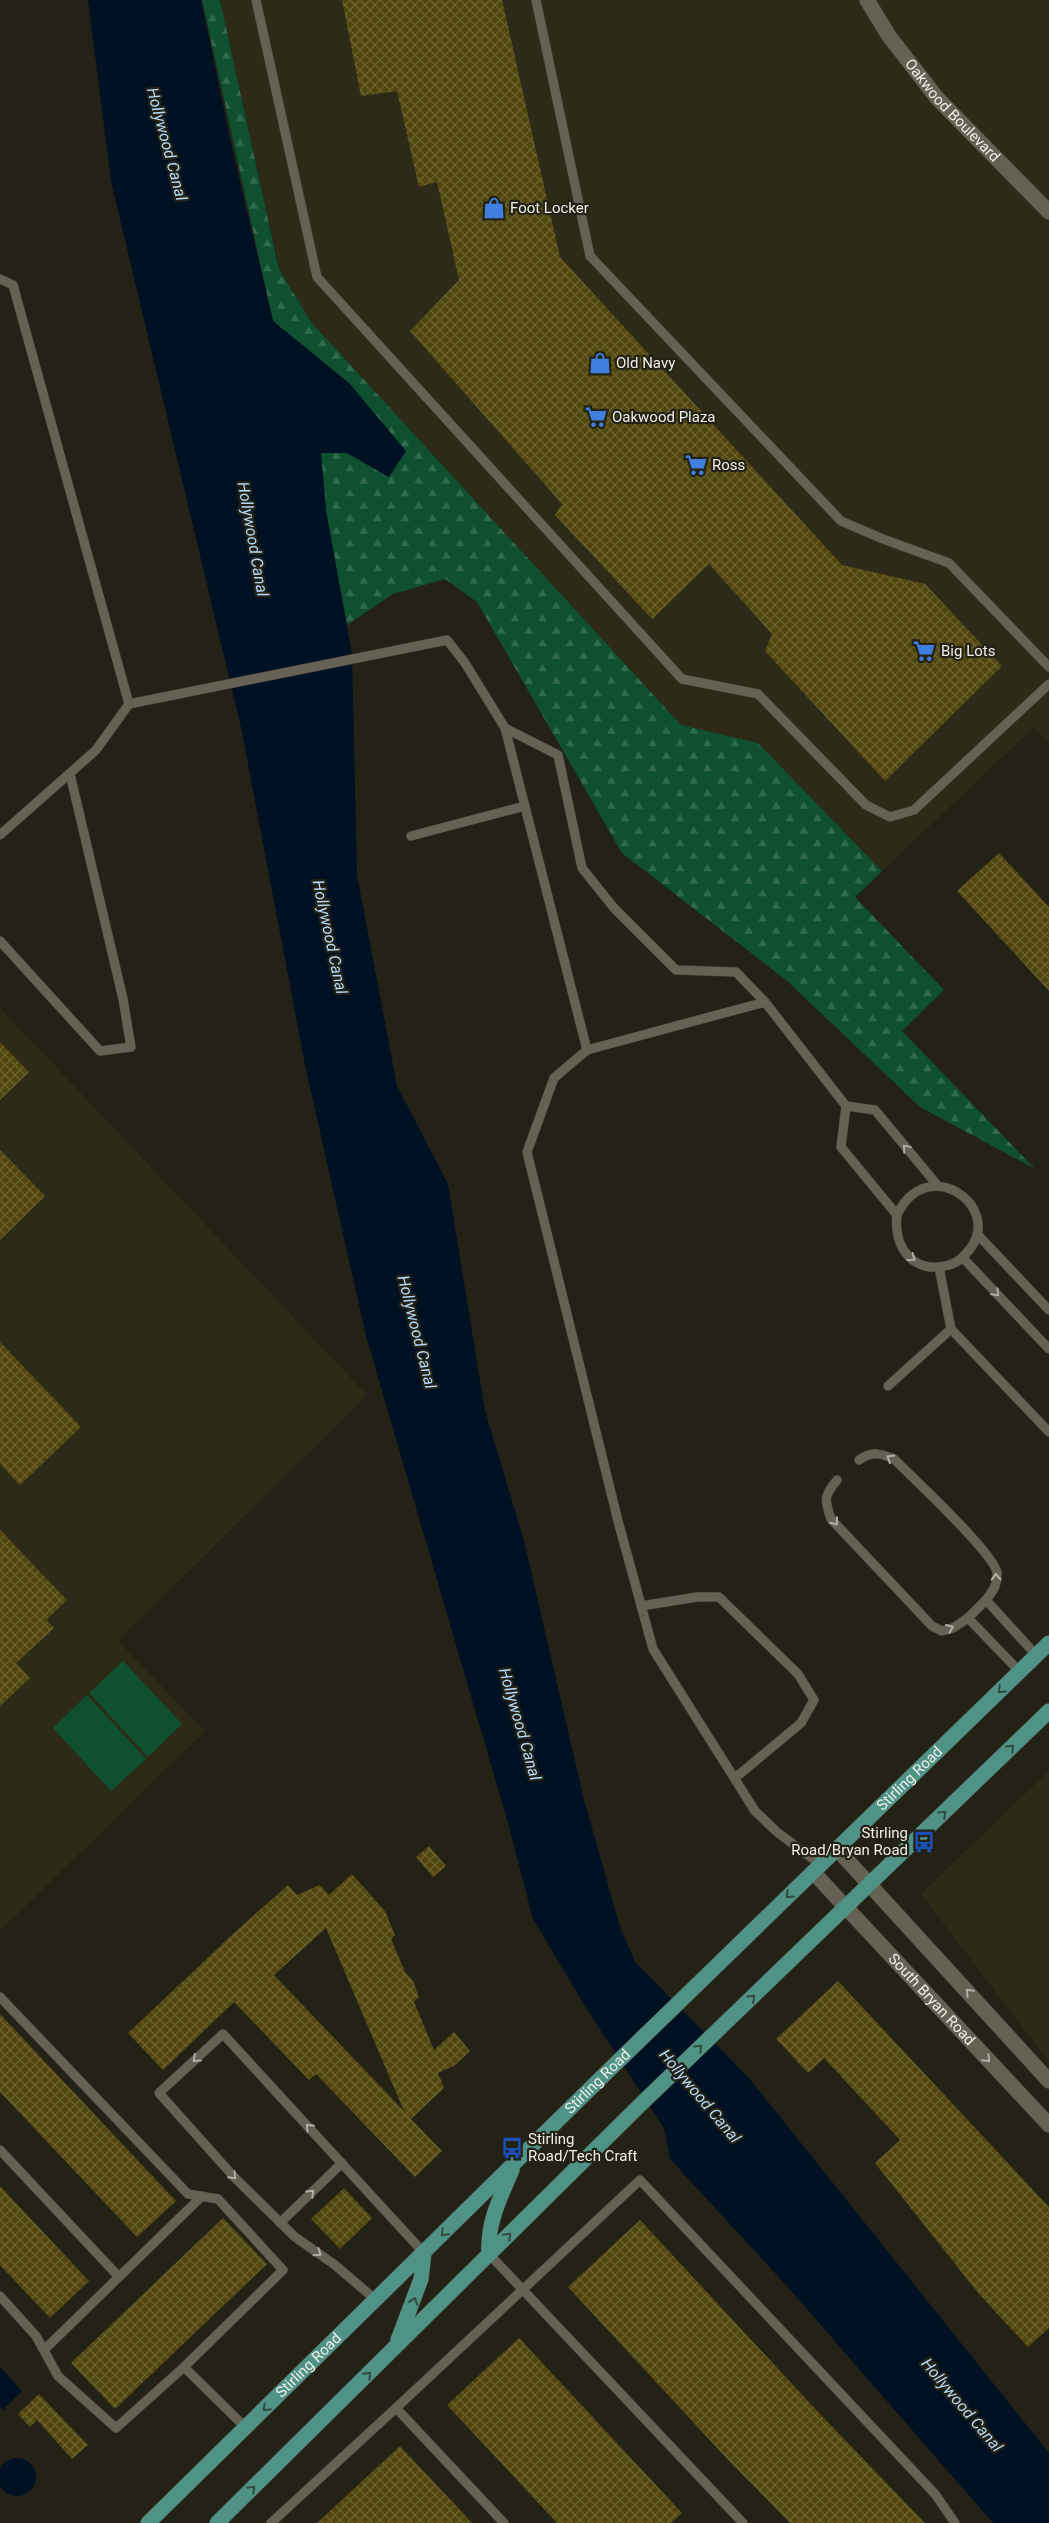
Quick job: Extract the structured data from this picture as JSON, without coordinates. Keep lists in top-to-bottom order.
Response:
{
  "streets": {
    "main road": ["Stirling Road"],
    "street": ["Oakwood Boulevard", "South Bryan Road"]
  },
  "crossings": [
    ["Stirling Road", "South Bryan Road"]
  ],
  "water": ["Hollywood Canal"],
  "places": {
    "shop": ["Foot Locker", "Old Navy"],
    "supermarket": ["Oakwood Plaza", "Ross", "Big Lots"],
    "bus stop": ["Stirling Road/Bryan Road", "Stirling Road/Tech Craft"]
  }
}
